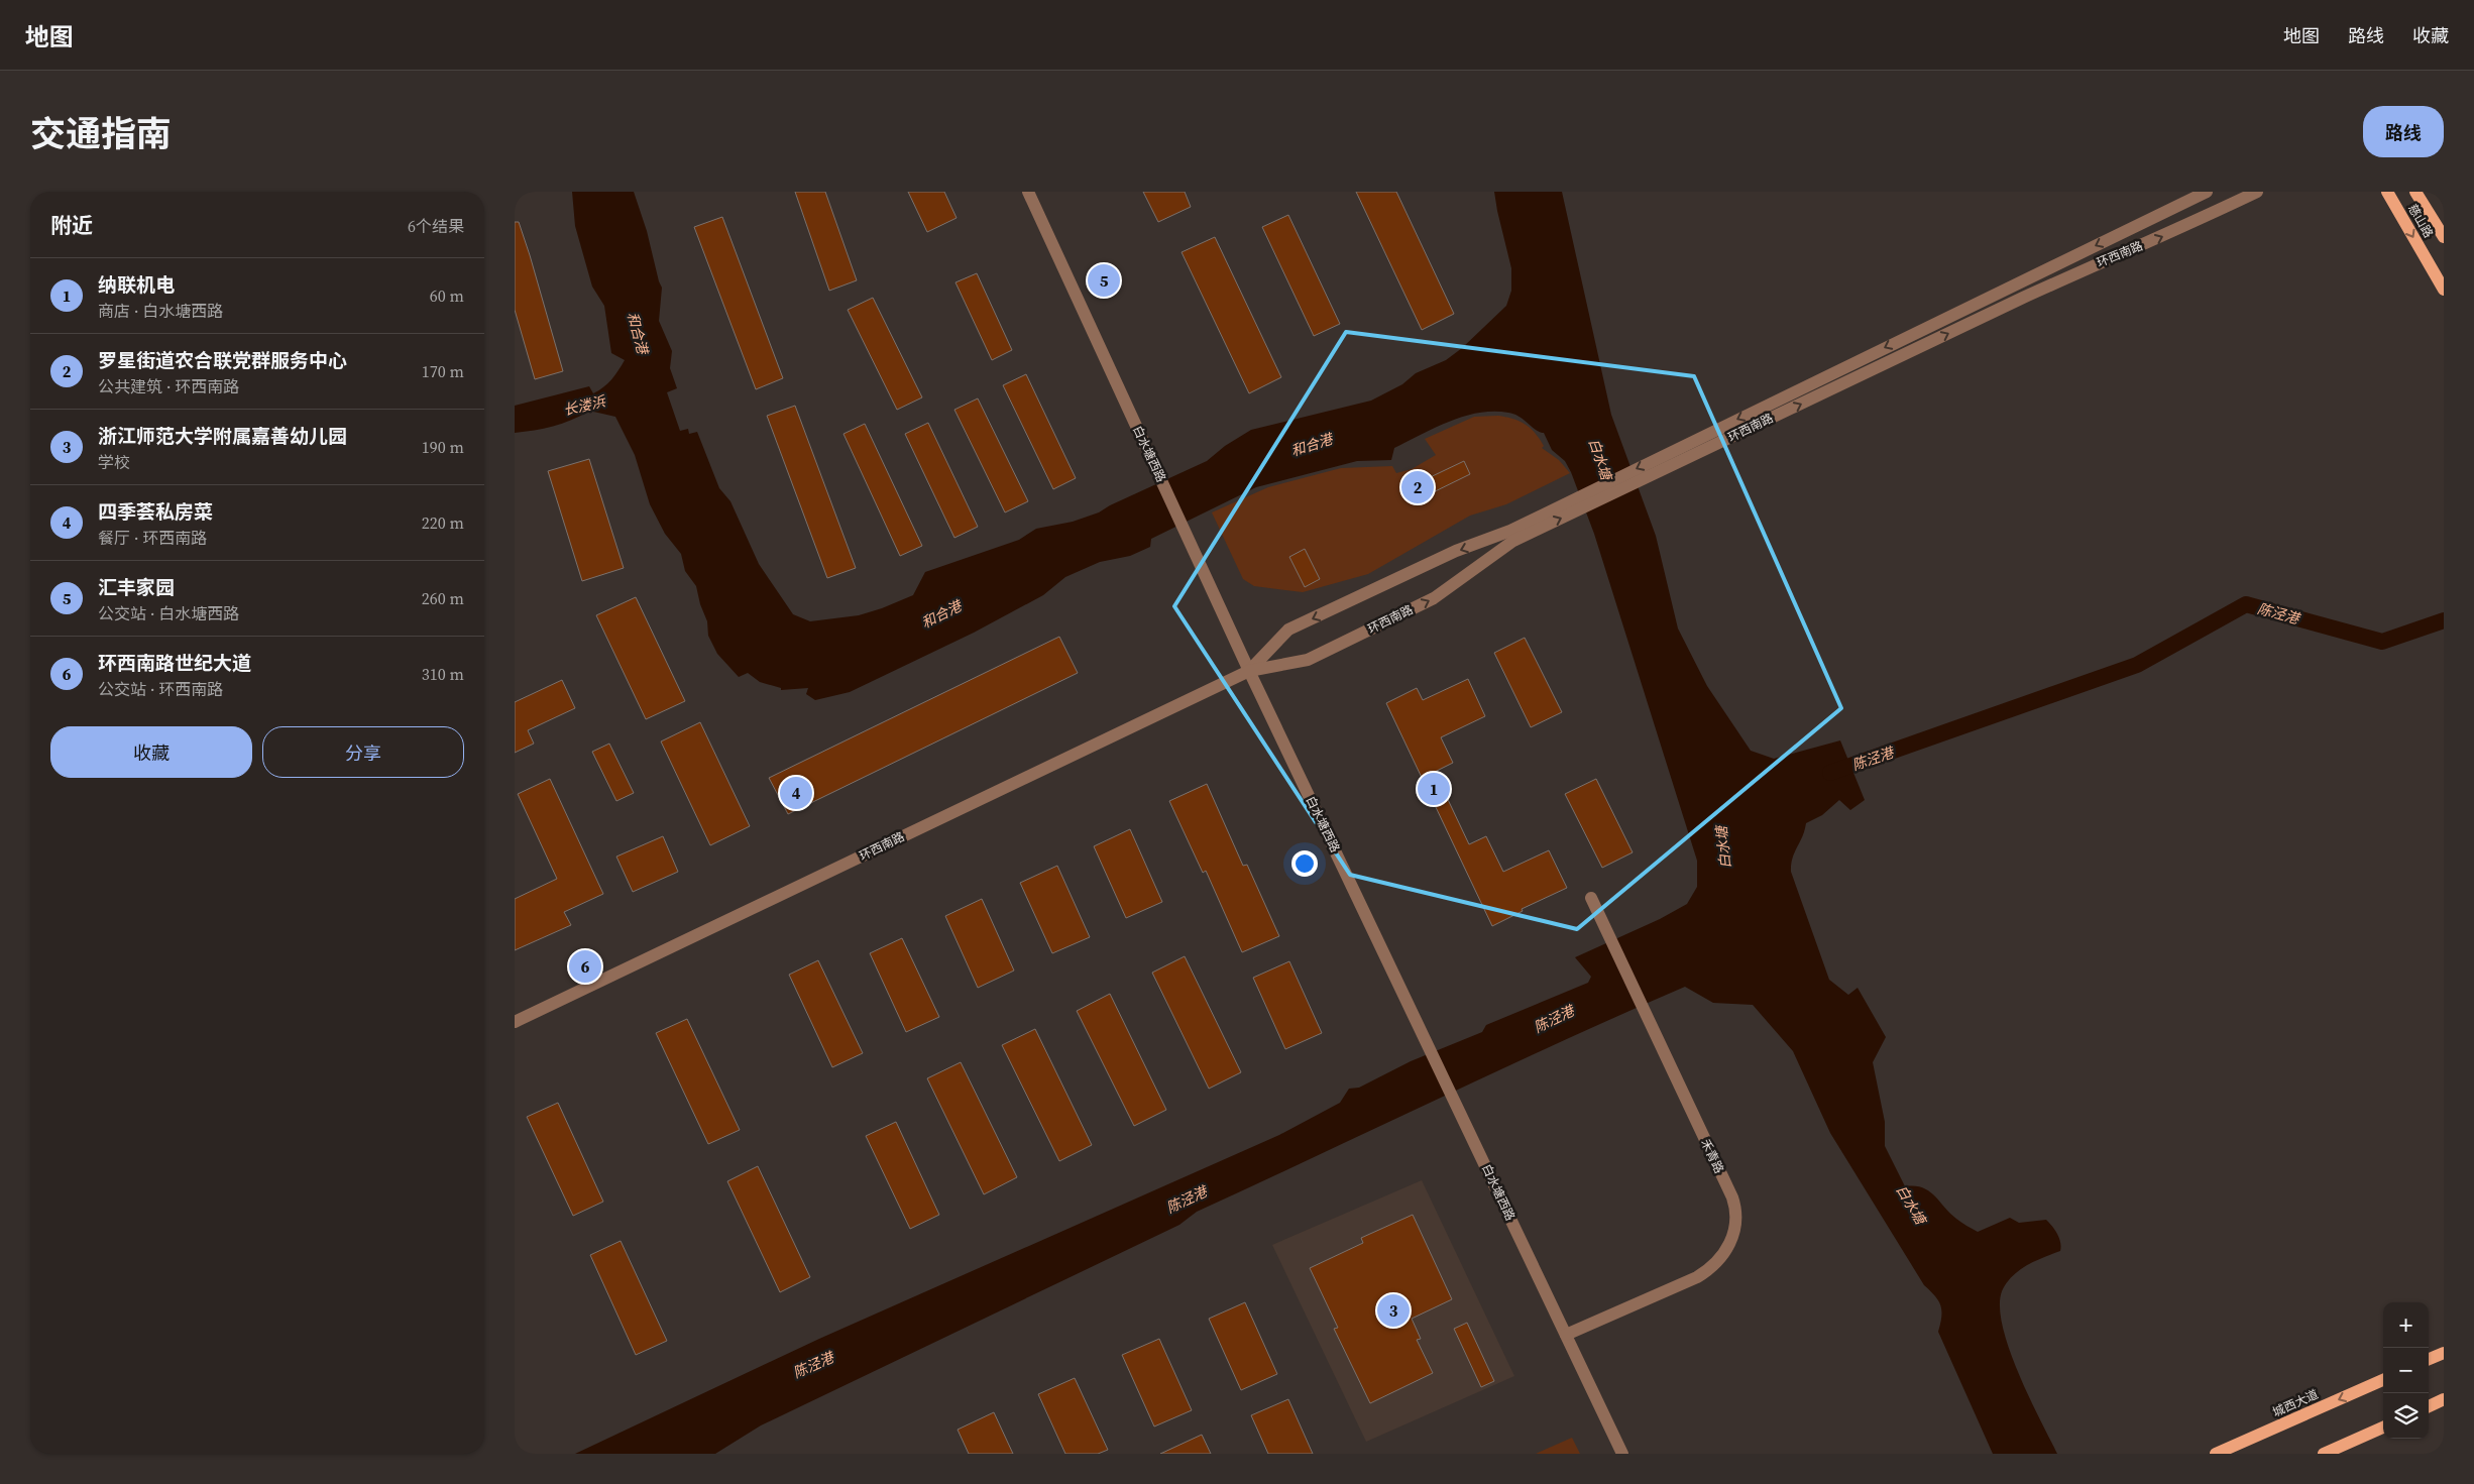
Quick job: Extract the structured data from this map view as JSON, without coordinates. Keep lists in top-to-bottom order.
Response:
{
  "streets": {
    "main road": ["慈山路", "城西大道"],
    "street": ["环西南路", "白水塘西路", "禾青路"]
  },
  "crossings": [
    ["环西南路", "白水塘西路"],
    ["白水塘西路", "禾青路"]
  ],
  "water": [
    "和合港",
    "长溇浜",
    "白水塘",
    "陈泾港"
  ],
  "page": {
    "header": "地图",
    "nav": ["地图", "路线", "收藏"],
    "title": "交通指南",
    "buttons": [
      "路线",
      ["收藏", "分享"]
    ],
    "heading": ["附近", "6个结果"],
    "list": [
      {
        "mark": "1",
        "name": "纳联机电",
        "note": "商店 · 白水塘西路",
        "value": "60 m"
      },
      {
        "mark": "2",
        "name": "罗星街道农合联党群服务中心",
        "note": "公共建筑 · 环西南路",
        "value": "170 m"
      },
      {
        "mark": "3",
        "name": "浙江师范大学附属嘉善幼儿园",
        "note": "学校",
        "value": "190 m"
      },
      {
        "mark": "4",
        "name": "四季荟私房菜",
        "note": "餐厅 · 环西南路",
        "value": "220 m"
      },
      {
        "mark": "5",
        "name": "汇丰家园",
        "note": "公交站 · 白水塘西路",
        "value": "260 m"
      },
      {
        "mark": "6",
        "name": "环西南路世纪大道",
        "note": "公交站 · 环西南路",
        "value": "310 m"
      }
    ],
    "pins": [
      "5",
      "2",
      "1",
      "4",
      "6",
      "3"
    ],
    "map_buttons": ["+", "−"]
  }
}
